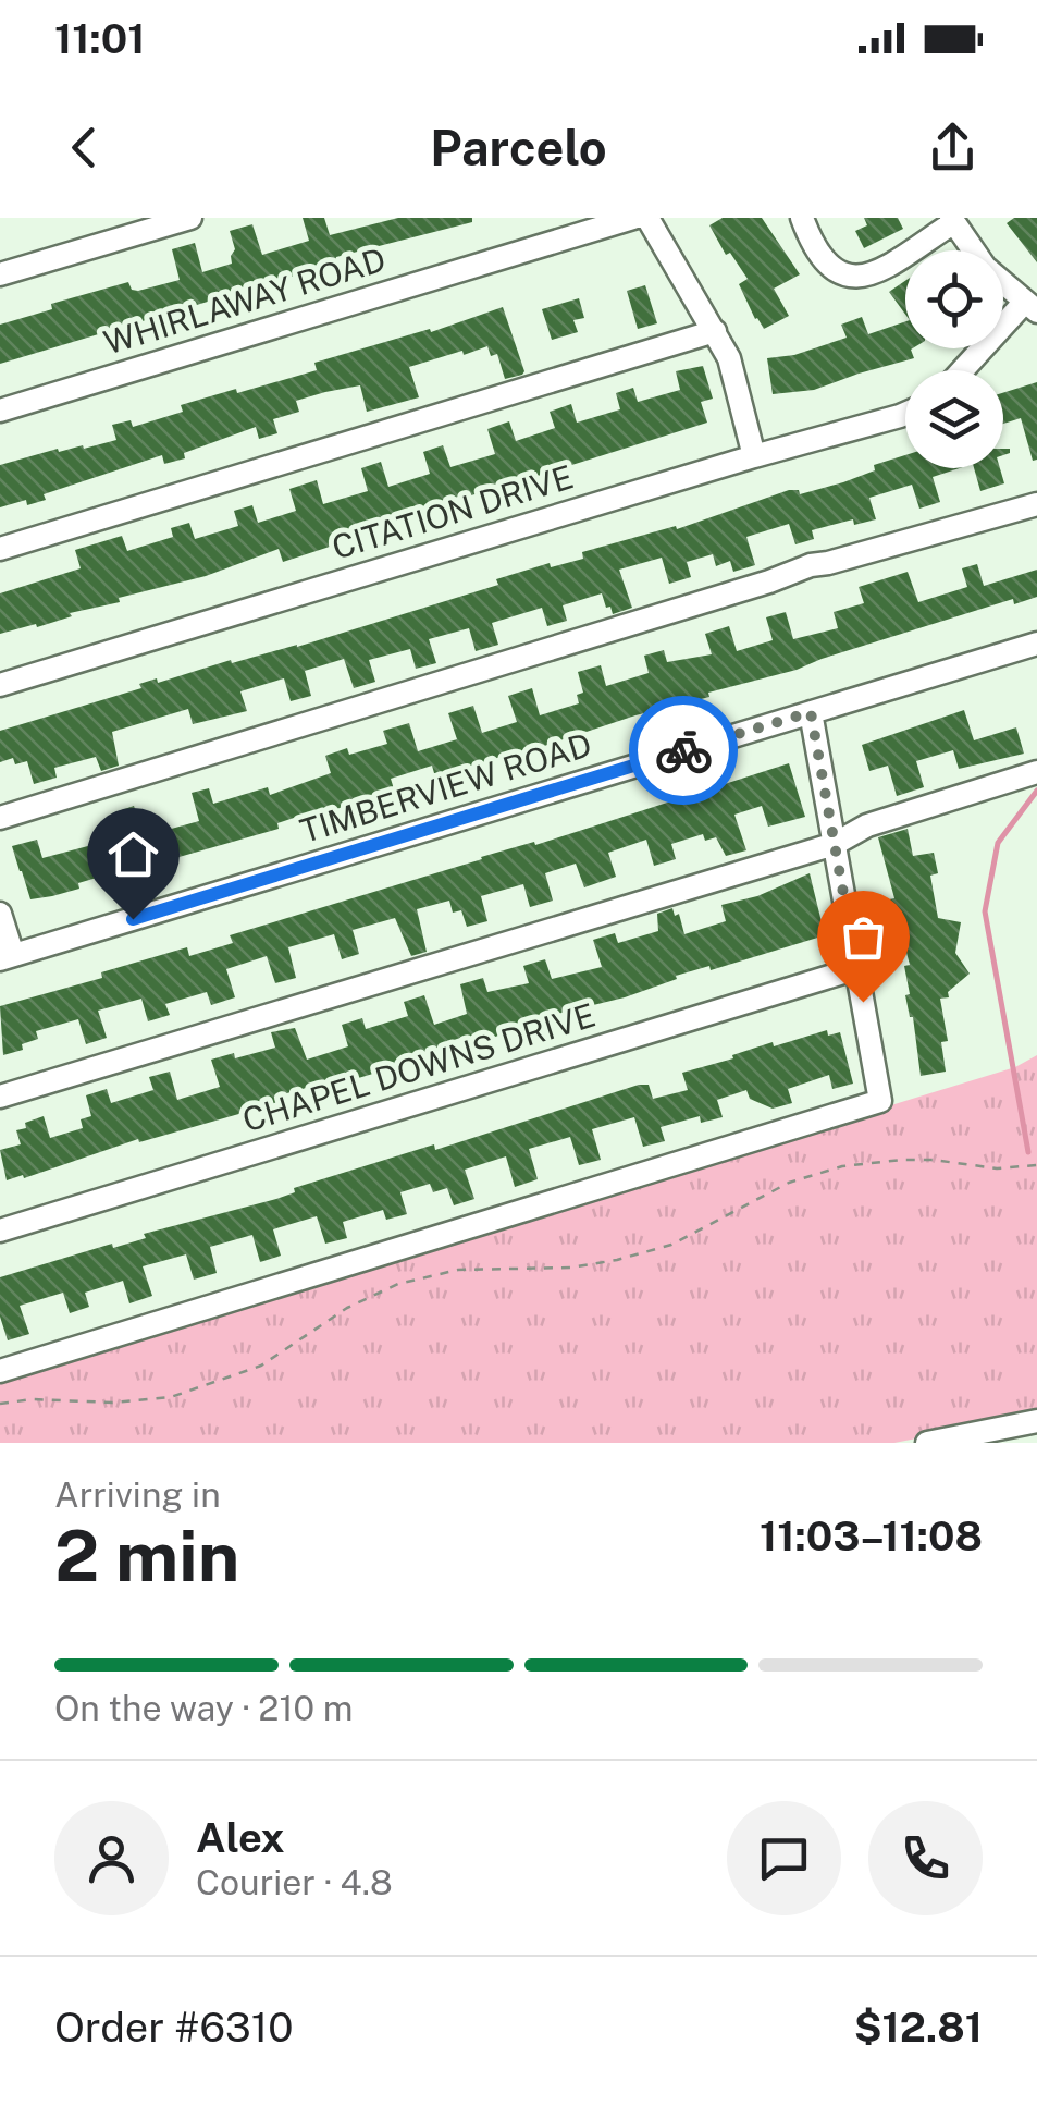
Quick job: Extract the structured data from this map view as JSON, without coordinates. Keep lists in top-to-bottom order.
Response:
{
  "streets": {
    "street": [
      "WHIRLAWAY ROAD",
      "CITATION DRIVE",
      "TIMBERVIEW ROAD",
      "CHAPEL DOWNS DRIVE"
    ]
  },
  "page": {
    "status": "11:01",
    "header": "Parcelo",
    "heading": ["2 min", "Arriving in", "11:03–11:08"],
    "panel": [
      "Alex",
      "Courier · 4.8",
      "Order #6310",
      "$12.81"
    ],
    "bar": "On the way · 210 m"
  }
}
